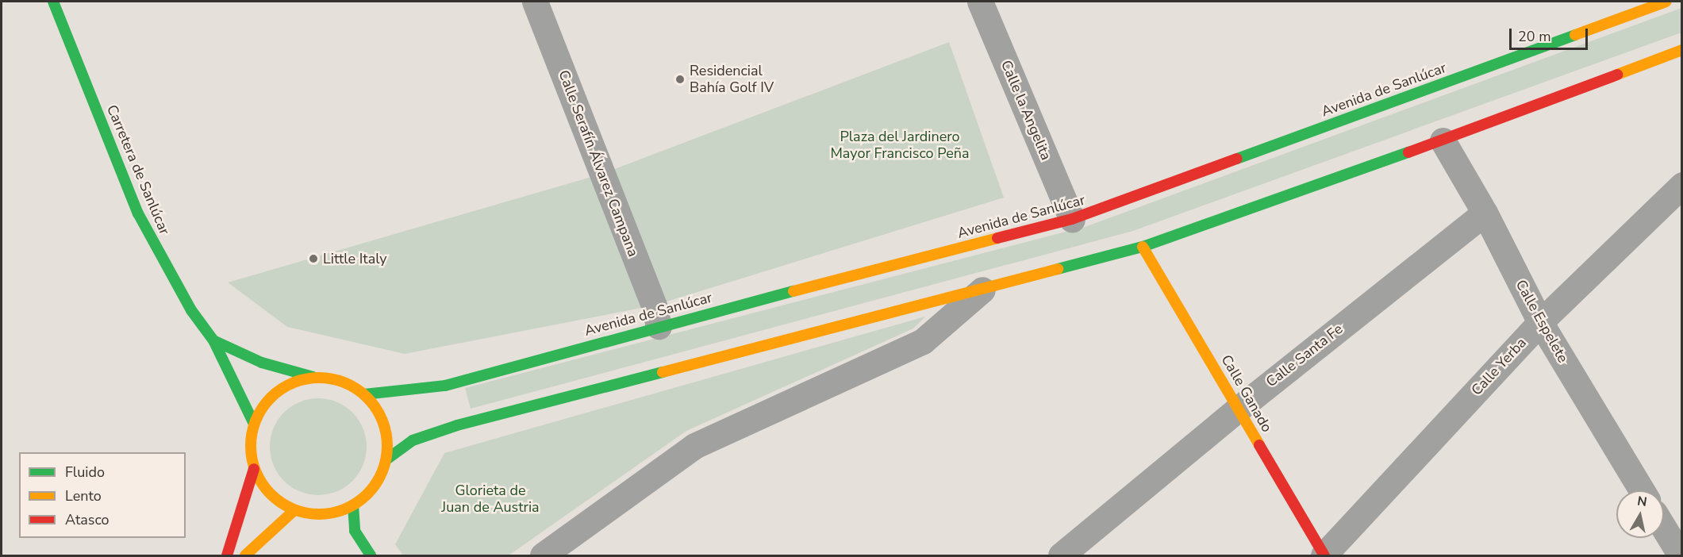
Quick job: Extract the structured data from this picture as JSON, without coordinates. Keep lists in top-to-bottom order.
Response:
{
  "streets": {
    "main road": ["Avenida de Sanlúcar", "Carretera de Sanlúcar", "Calle Ganado"],
    "street": [
      "Calle la Angelita",
      "Calle Serafín Álvarez Campana",
      "Calle Espelete",
      "Calle Santa Fe",
      "Calle Yerba"
    ]
  },
  "crossings": [
    ["Avenida de Sanlúcar", "Calle la Angelita"],
    ["Avenida de Sanlúcar", "Calle Serafín Álvarez Campana"],
    ["Avenida de Sanlúcar", "Carretera de Sanlúcar"],
    ["Calle Espelete", "Calle Santa Fe"],
    ["Calle Espelete", "Calle Yerba"],
    ["Calle Santa Fe", "Calle Ganado"],
    ["Calle Yerba", "Calle Ganado"]
  ],
  "parks": ["Plaza del Jardinero Mayor Francisco Peña", "Glorieta de Juan de Austria"],
  "places": ["Residencial Bahía Golf IV", "Little Italy"],
  "legend": ["Fluido", "Lento", "Atasco"],
  "scale_bar": "20 m",
  "north": "top"
}
